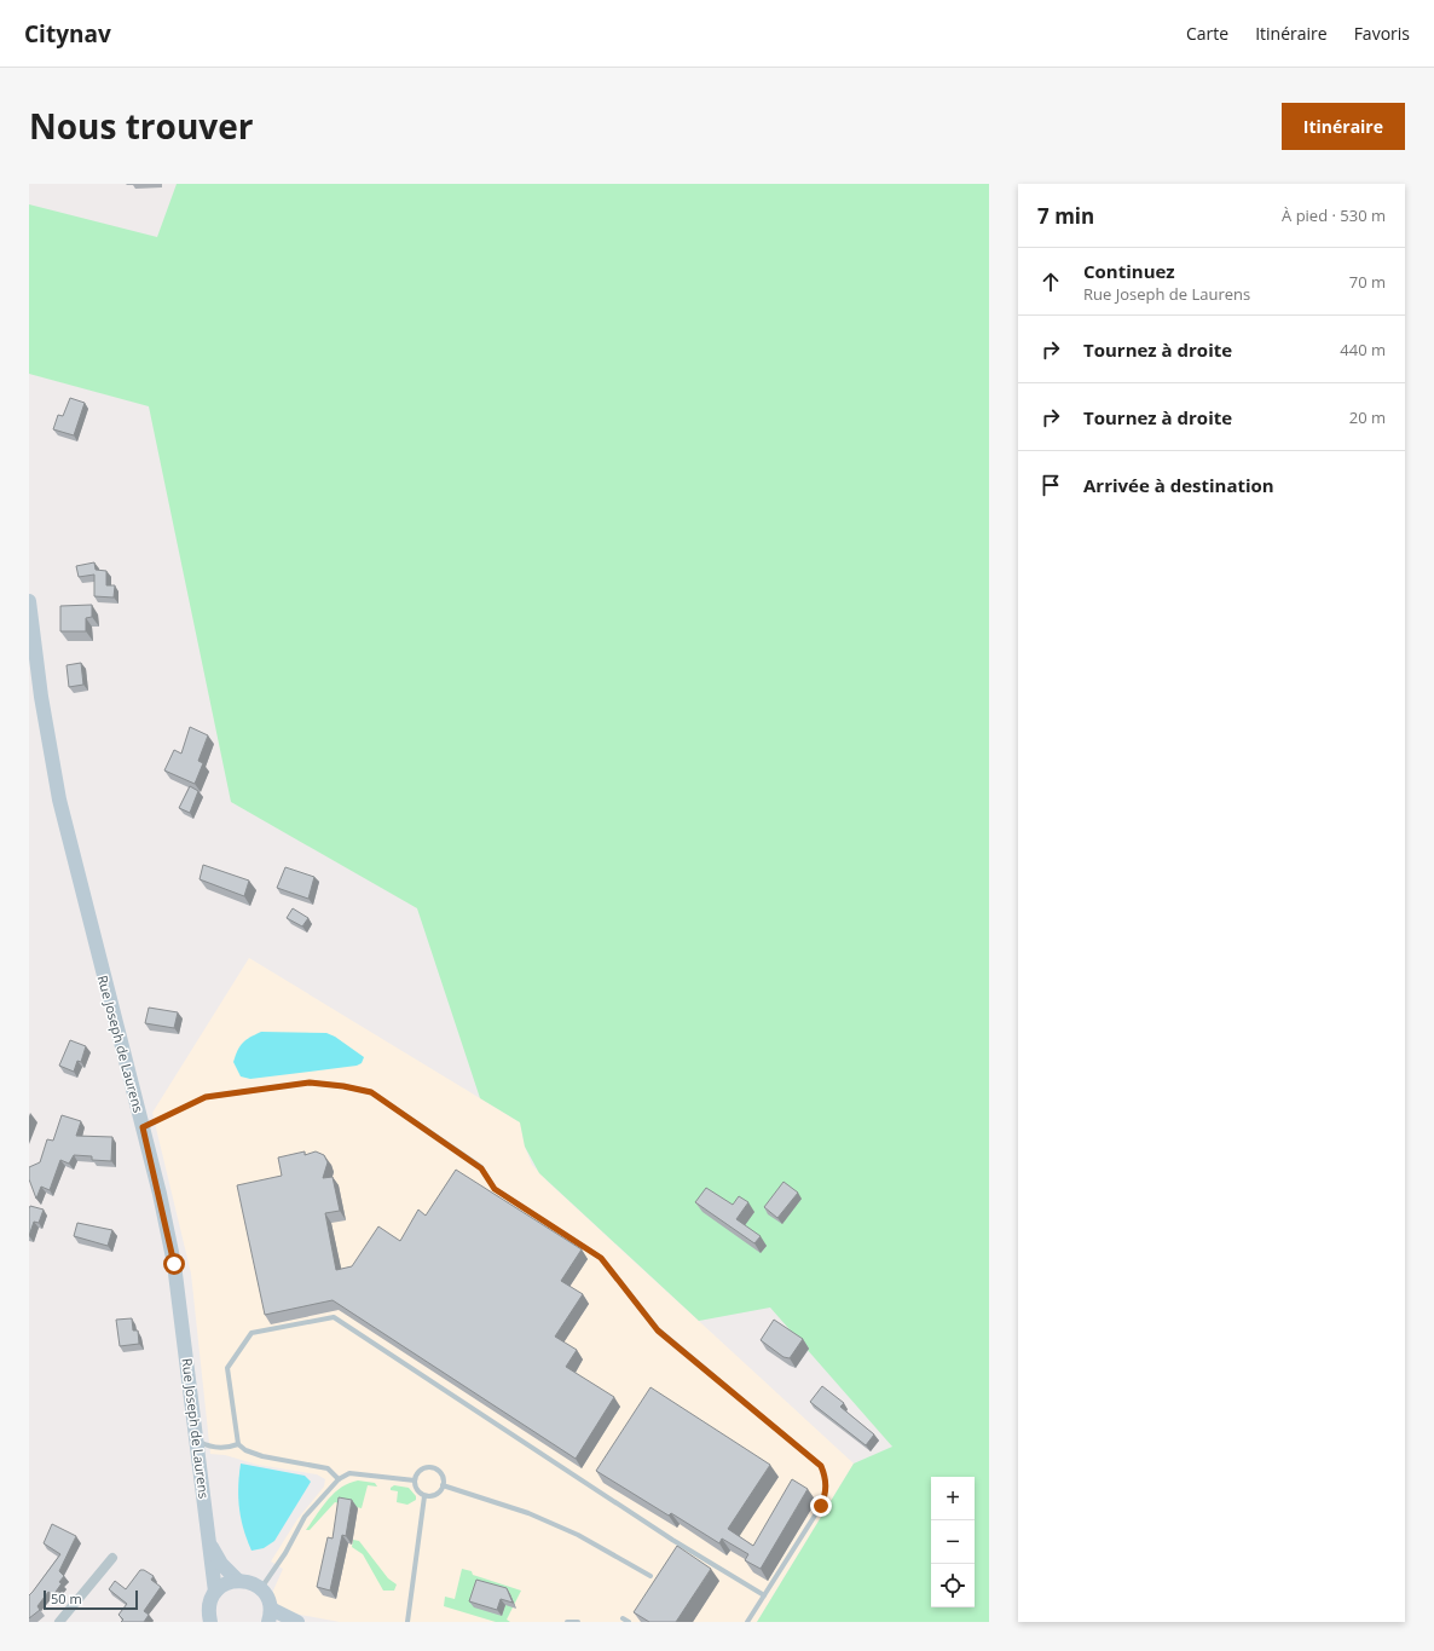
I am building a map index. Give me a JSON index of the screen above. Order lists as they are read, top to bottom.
{
  "streets": {
    "main road": ["Rue Joseph de Laurens"]
  },
  "scale_bar": "50 m",
  "page": {
    "header": "Citynav",
    "nav": ["Carte", "Itinéraire", "Favoris"],
    "title": "Nous trouver",
    "buttons": "Itinéraire",
    "heading": ["7 min", "À pied · 530 m"],
    "list": [
      ["Continuez", "Rue Joseph de Laurens", "70 m"],
      ["Tournez à droite", "440 m"],
      ["Tournez à droite", "20 m"],
      "Arrivée à destination"
    ],
    "map_buttons": ["+", "−"],
    "scale": "50 m"
  }
}
